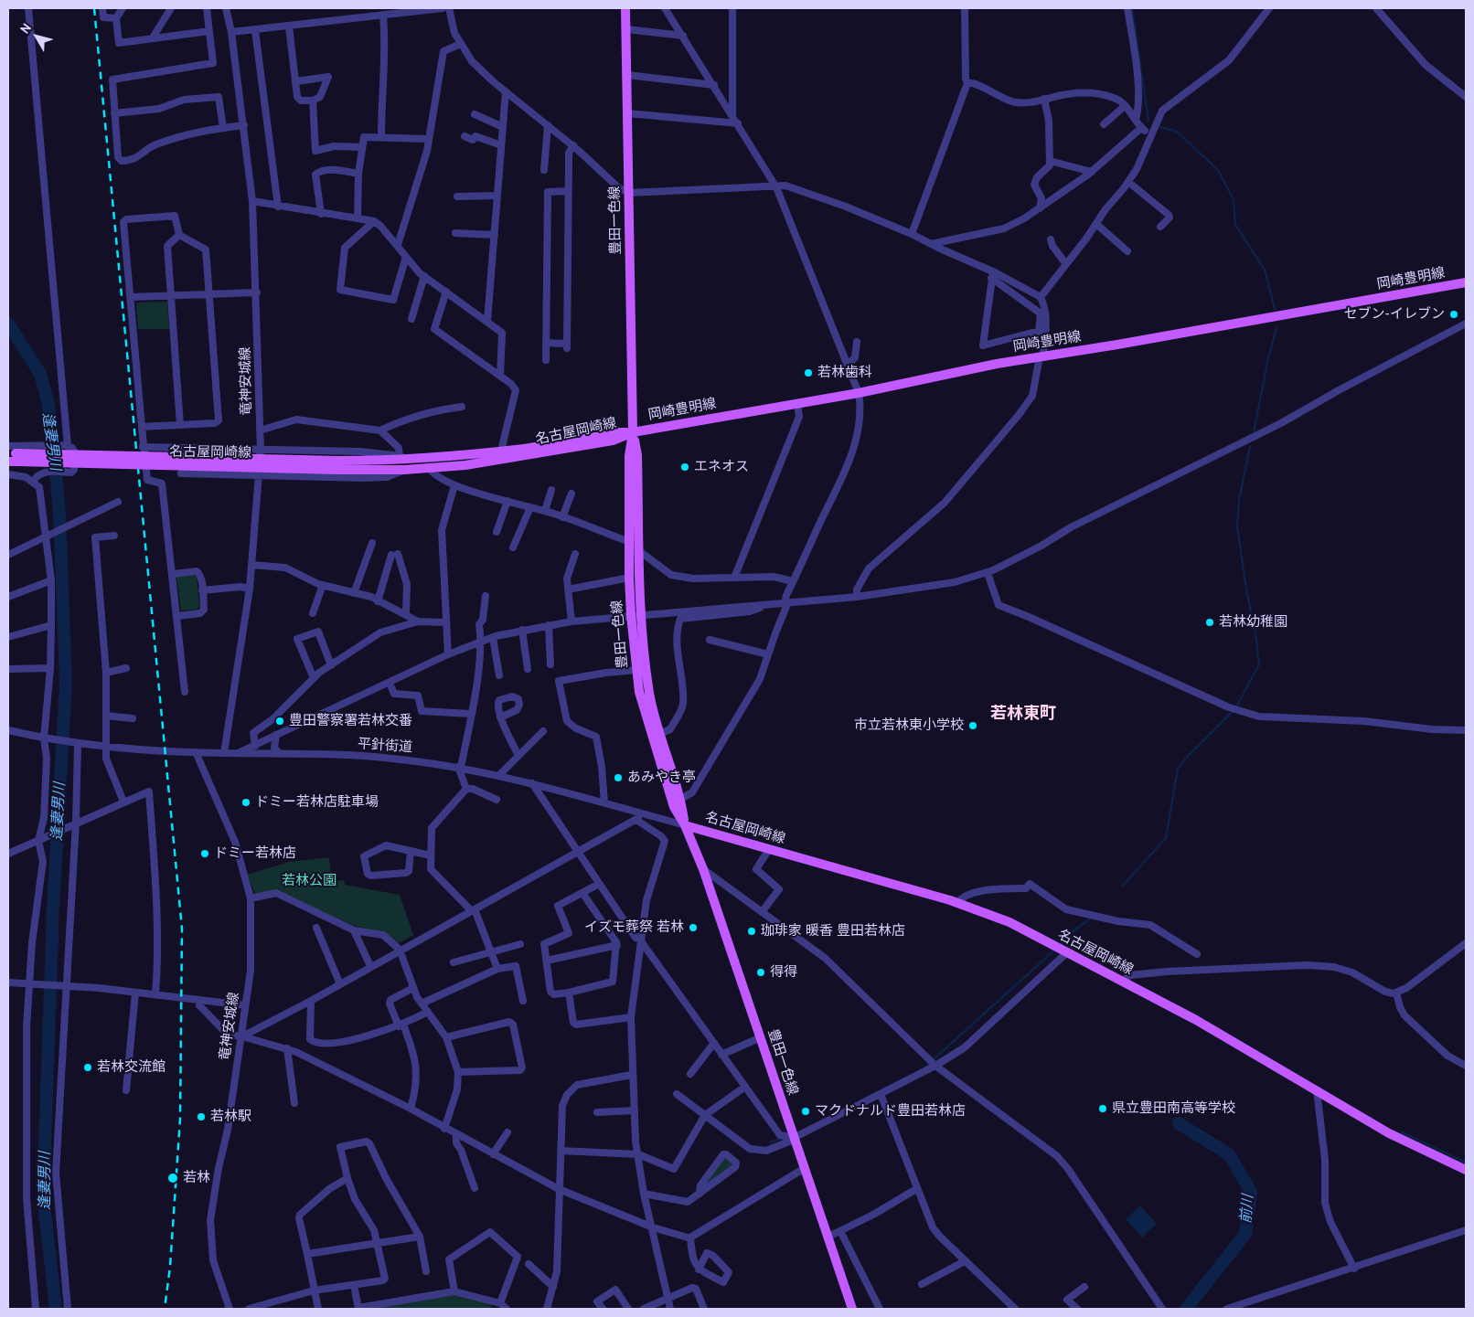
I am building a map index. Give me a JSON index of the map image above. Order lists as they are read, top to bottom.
{
  "streets": {
    "main road": ["豊田一色線", "岡崎豊明線", "名古屋岡崎線"],
    "street": ["竜神安城線", "平針街道"]
  },
  "crossings": [
    ["豊田一色線", "岡崎豊明線"],
    ["豊田一色線", "名古屋岡崎線"],
    ["豊田一色線", "平針街道"],
    ["岡崎豊明線", "名古屋岡崎線"],
    ["竜神安城線", "平針街道"],
    ["名古屋岡崎線", "平針街道"]
  ],
  "districts": ["若林東町"],
  "water": ["逢妻男川", "前川"],
  "parks": ["若林公園"],
  "places": [
    "セブン-イレブン",
    "若林歯科",
    "エネオス",
    "若林幼稚園",
    "豊田警察署若林交番",
    "市立若林東小学校",
    "あみやき亭",
    "ドミー若林店駐車場",
    "ドミー若林店",
    "イズモ葬祭 若林",
    "珈琲家 暖香 豊田若林店",
    "得得",
    "若林交流館",
    "県立豊田南高等学校",
    "マクドナルド豊田若林店",
    "若林駅",
    "若林"
  ],
  "north": "top left"
}
